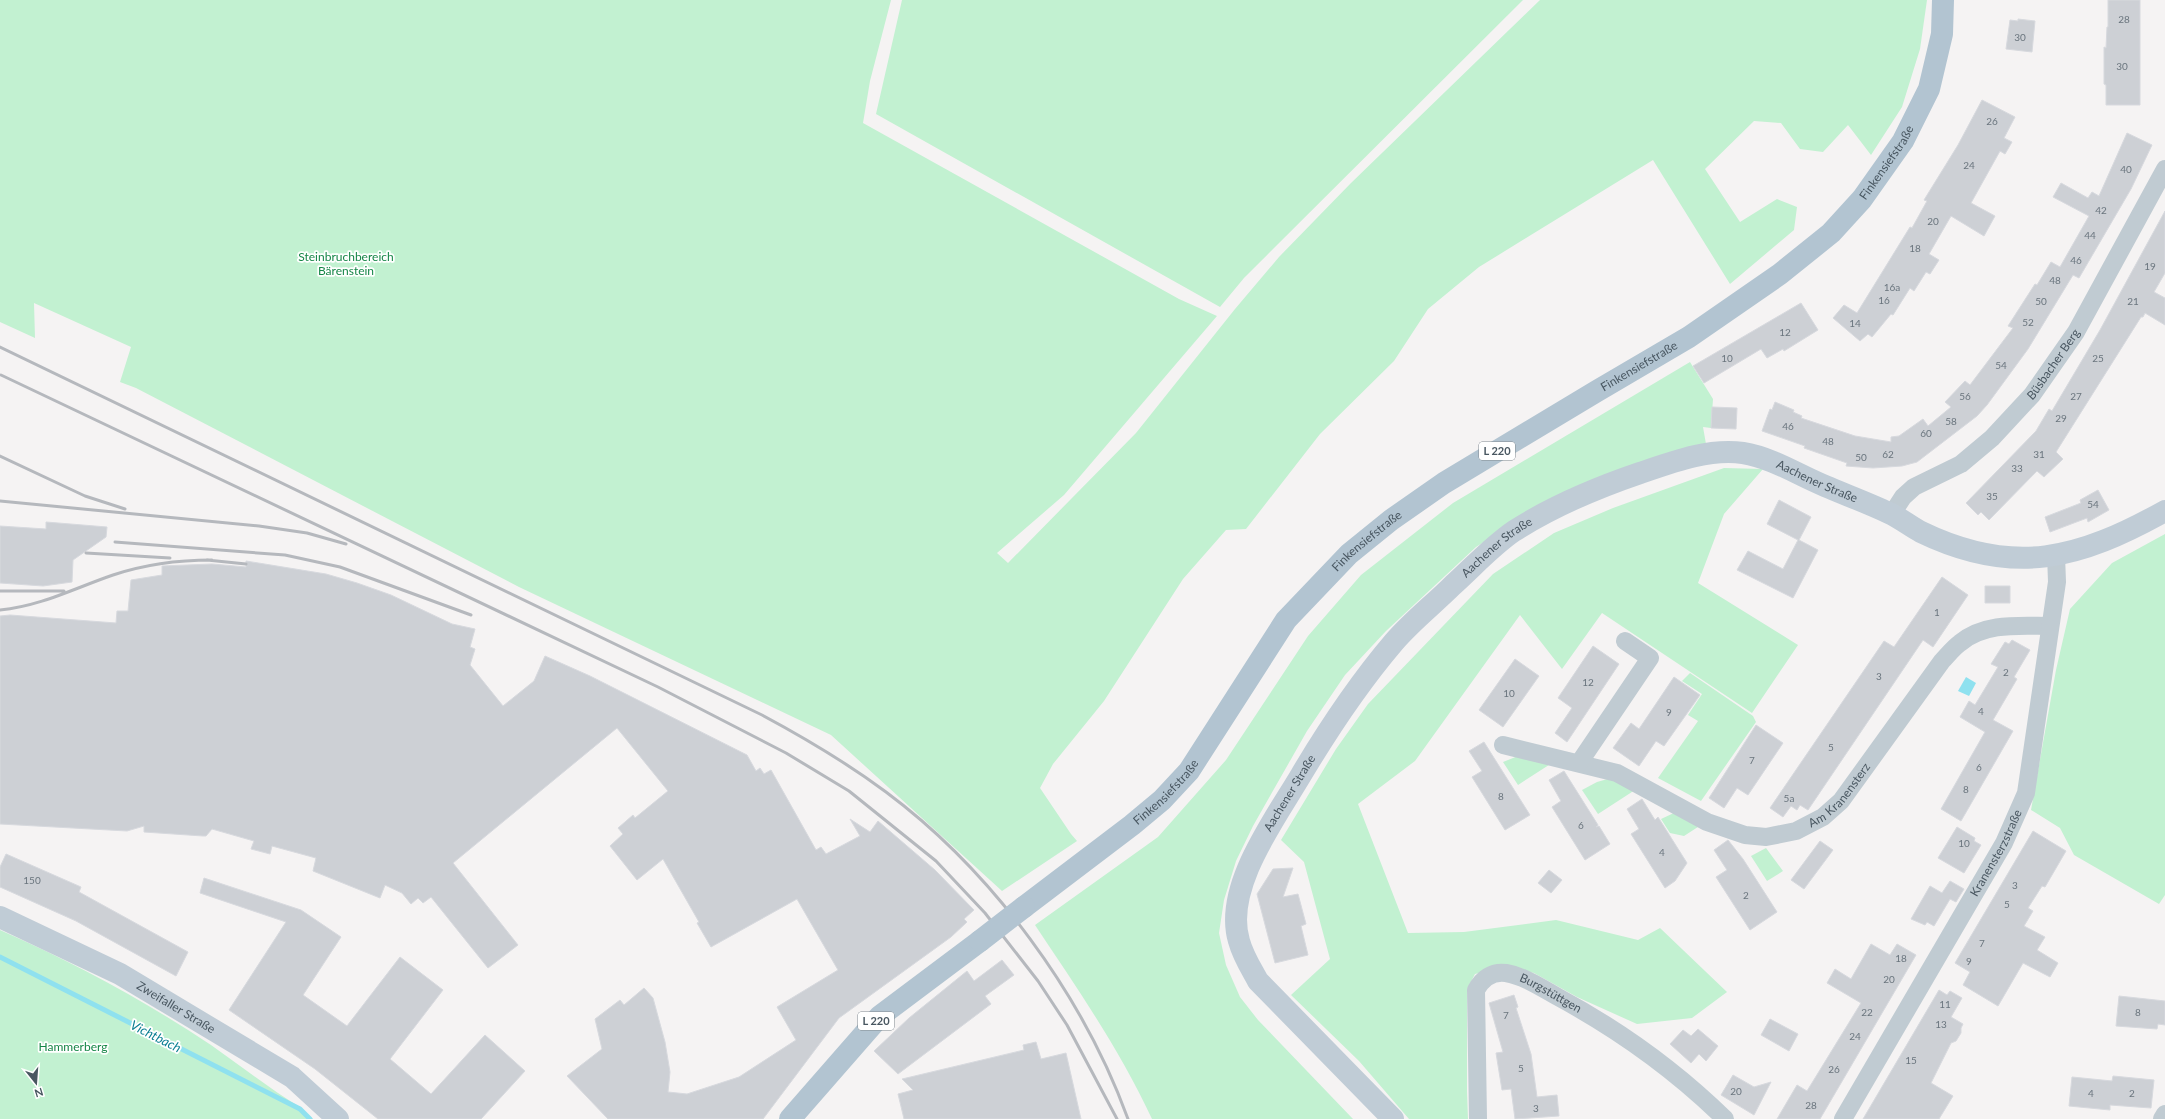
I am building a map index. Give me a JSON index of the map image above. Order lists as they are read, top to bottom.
{
  "streets": {
    "main road": ["Finkensiefstraße", "L 220"],
    "street": [
      "Büsbacher Berg",
      "Aachener Straße",
      "Am Kranensterz",
      "Kranensterzstraße",
      "Burgstüttgen",
      "Zweifaller Straße"
    ]
  },
  "crossings": [
    ["Büsbacher Berg", "Aachener Straße"],
    ["Aachener Straße", "Kranensterzstraße"],
    ["Am Kranensterz", "Kranensterzstraße"]
  ],
  "water": ["Vichtbach"],
  "parks": ["Steinbruchbereich Bärenstein", "Hammerberg"],
  "house_numbers": [
    "28",
    "30",
    "30",
    "26",
    "24",
    "40",
    "42",
    "20",
    "44",
    "18",
    "46",
    "19",
    "48",
    "16a",
    "16",
    "50",
    "21",
    "52",
    "14",
    "12",
    "10",
    "25",
    "54",
    "56",
    "27",
    "29",
    "58",
    "46",
    "60",
    "48",
    "62",
    "31",
    "50",
    "33",
    "35",
    "54",
    "1",
    "2",
    "3",
    "12",
    "10",
    "4",
    "9",
    "5",
    "7",
    "6",
    "8",
    "8",
    "5a",
    "6",
    "10",
    "4",
    "150",
    "3",
    "2",
    "5",
    "7",
    "18",
    "9",
    "20",
    "11",
    "22",
    "8",
    "7",
    "13",
    "24",
    "15",
    "5",
    "26",
    "20",
    "4",
    "2",
    "28",
    "3"
  ],
  "north": "bottom"
}
